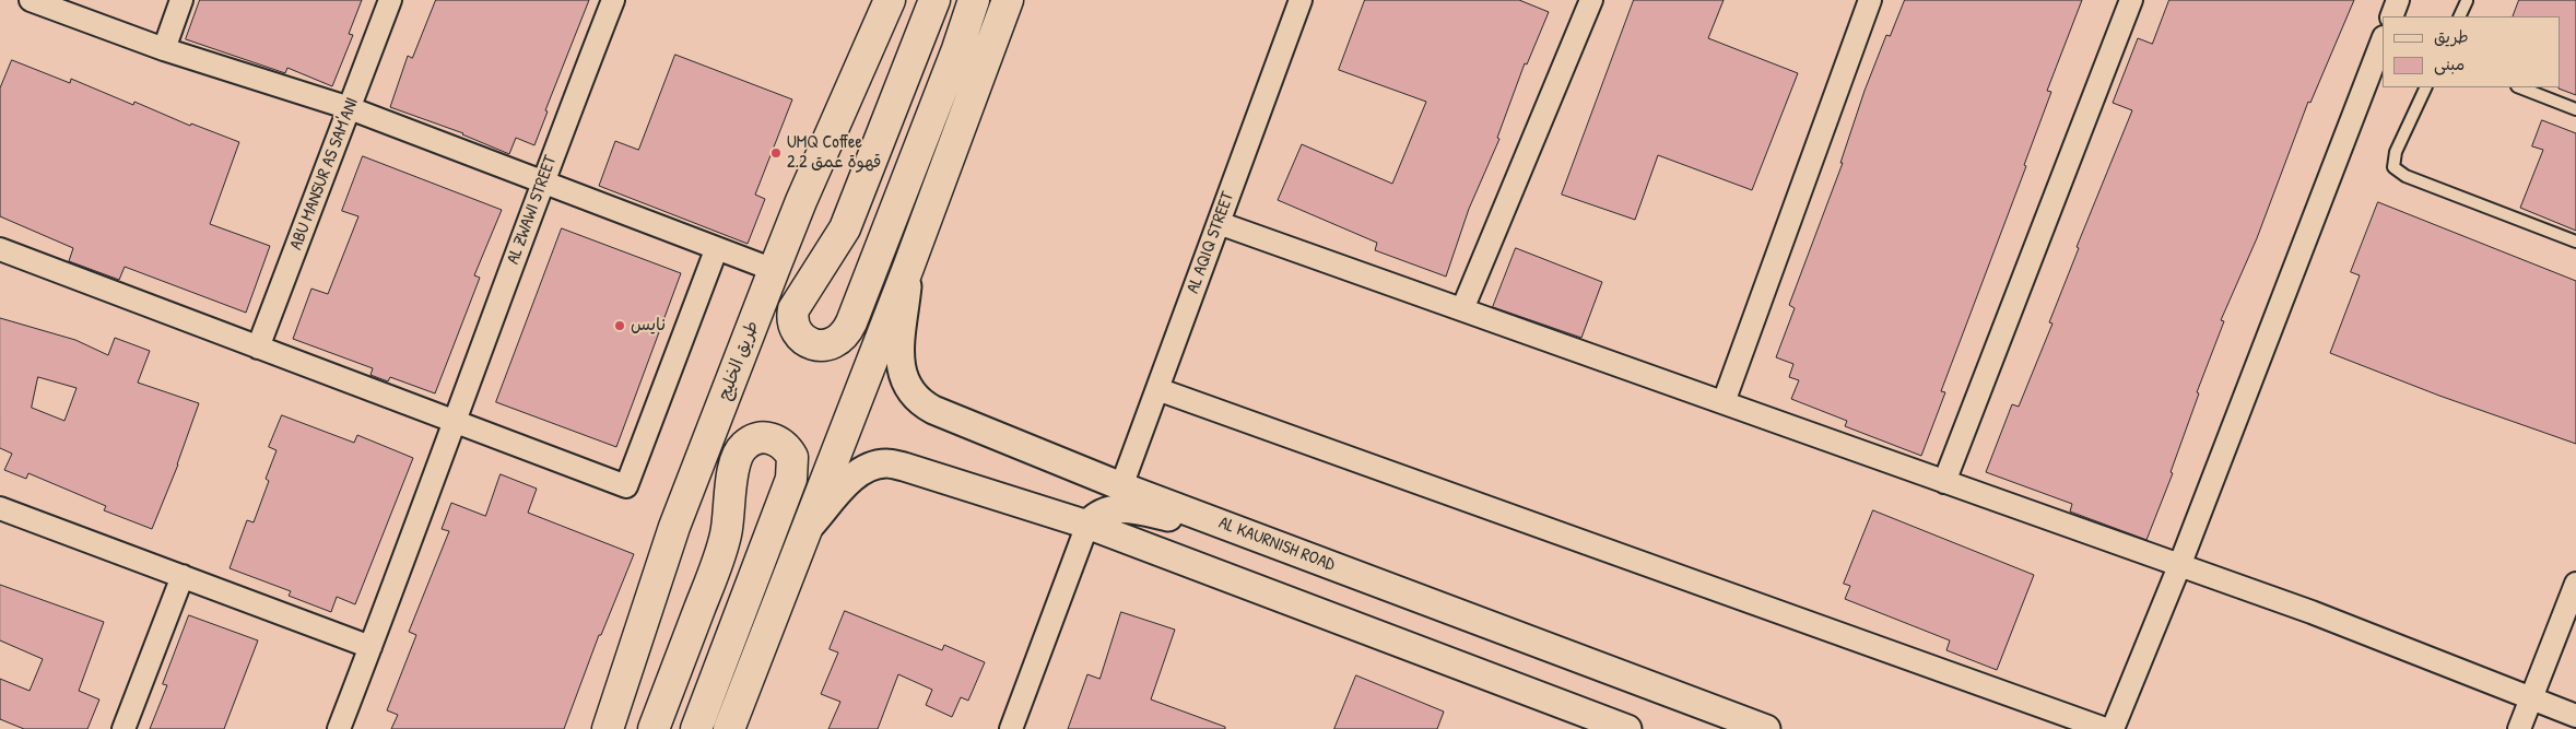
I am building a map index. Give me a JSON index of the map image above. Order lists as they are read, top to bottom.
{
  "streets": {
    "main road": ["طريق الخليج"],
    "street": [
      "ABU MANSUR AS SAM'ANI",
      "AL ZWAWI STREET",
      "AL AQIQ STREET",
      "AL KAURNISH ROAD"
    ]
  },
  "crossings": [
    ["AL AQIQ STREET", "AL KAURNISH ROAD"]
  ],
  "places": ["UMQ Coffee 2.2 قهوة عمق", "نايس"],
  "legend": ["طريق", "مبنى"]
}
